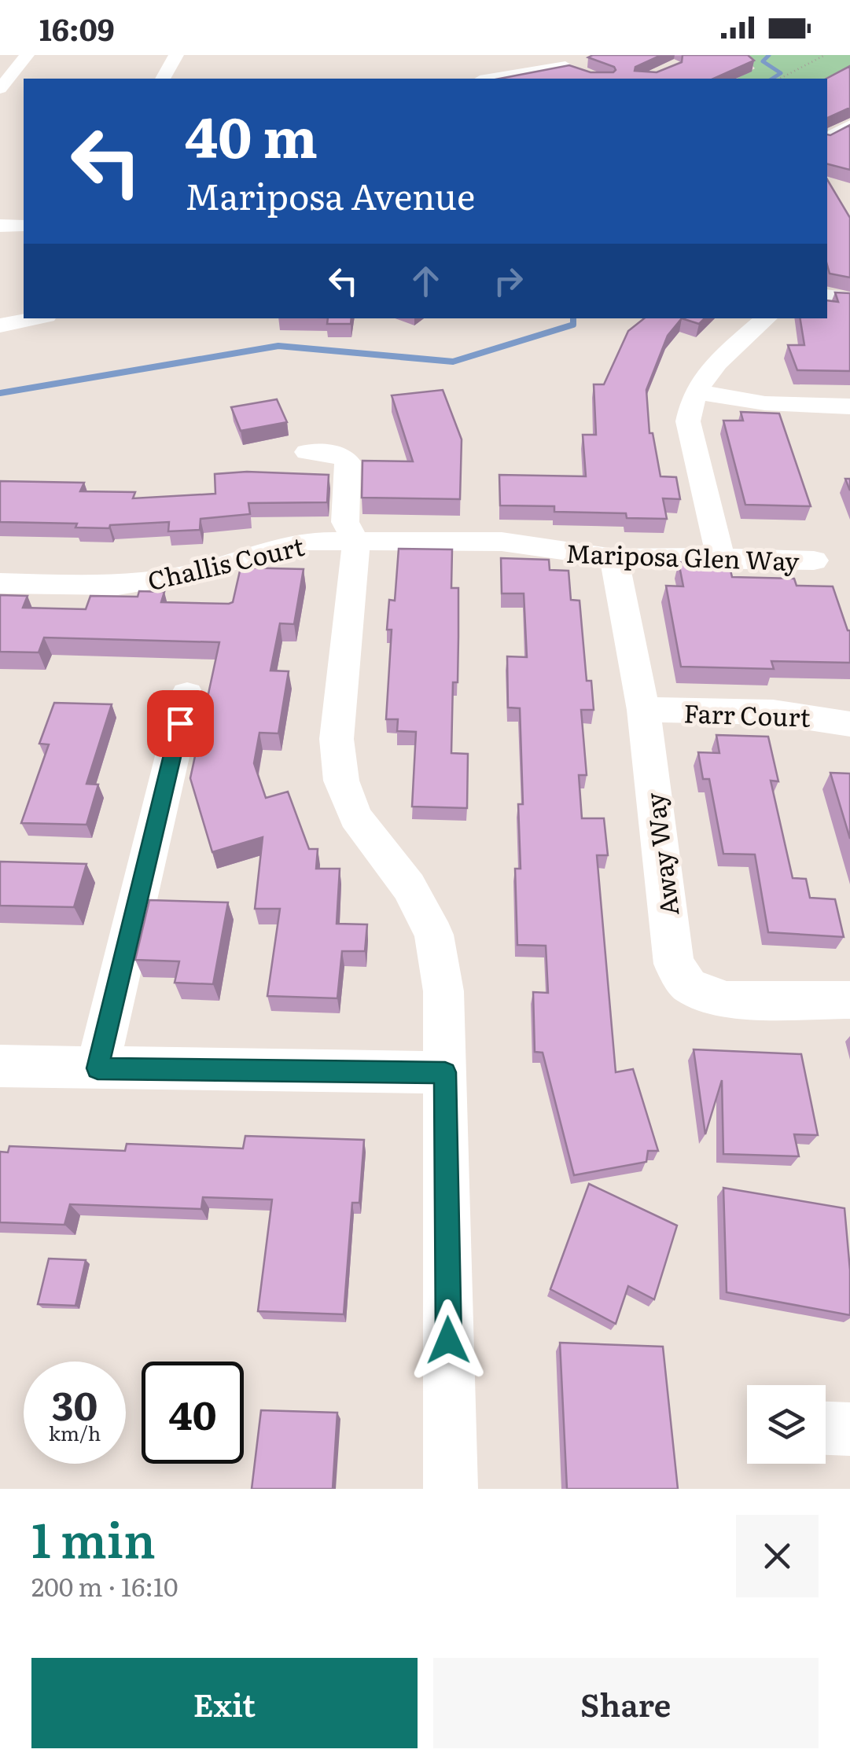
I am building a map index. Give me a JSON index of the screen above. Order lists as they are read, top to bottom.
{
  "streets": {
    "street": [
      "Mariposa Glen Way",
      "Challis Court",
      "Farr Court",
      "Away Way"
    ]
  },
  "crossings": [
    ["Mariposa Glen Way", "Challis Court"],
    ["Mariposa Glen Way", "Away Way"],
    ["Farr Court", "Away Way"]
  ],
  "page": {
    "status": "16:09",
    "turn": ["40 m", "Mariposa Avenue"],
    "speed": "30 km/h",
    "limit": "40",
    "heading": ["1 min", "200 m · 16:10"],
    "buttons": ["Exit", "Share"]
  }
}
